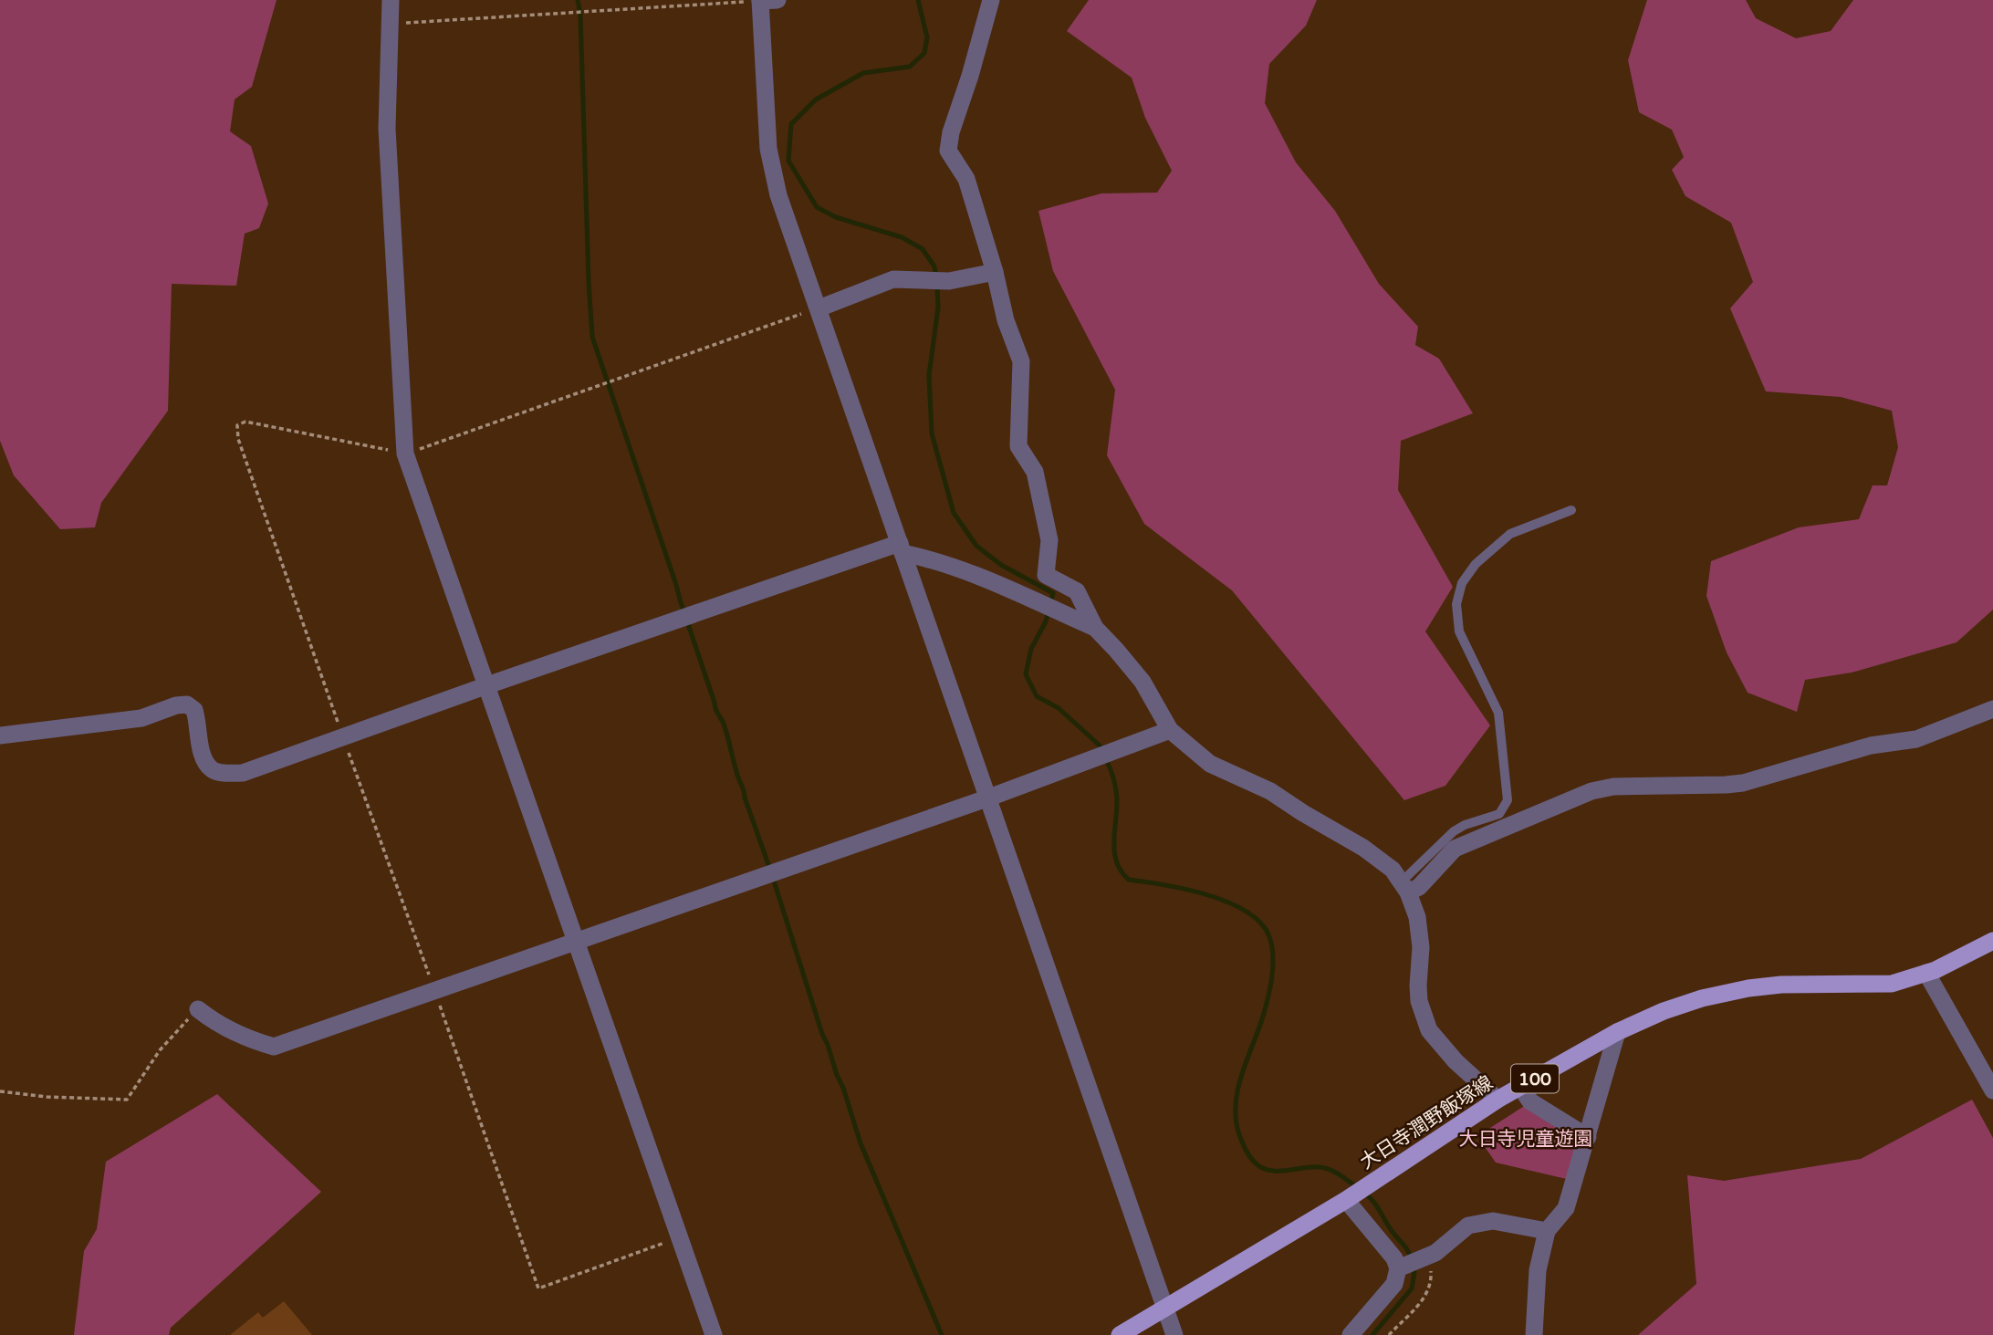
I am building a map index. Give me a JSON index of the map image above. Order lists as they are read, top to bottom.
{
  "streets": {
    "main road": ["100", "大日寺潤野飯塚線"]
  },
  "parks": ["大日寺児童遊園"]
}
